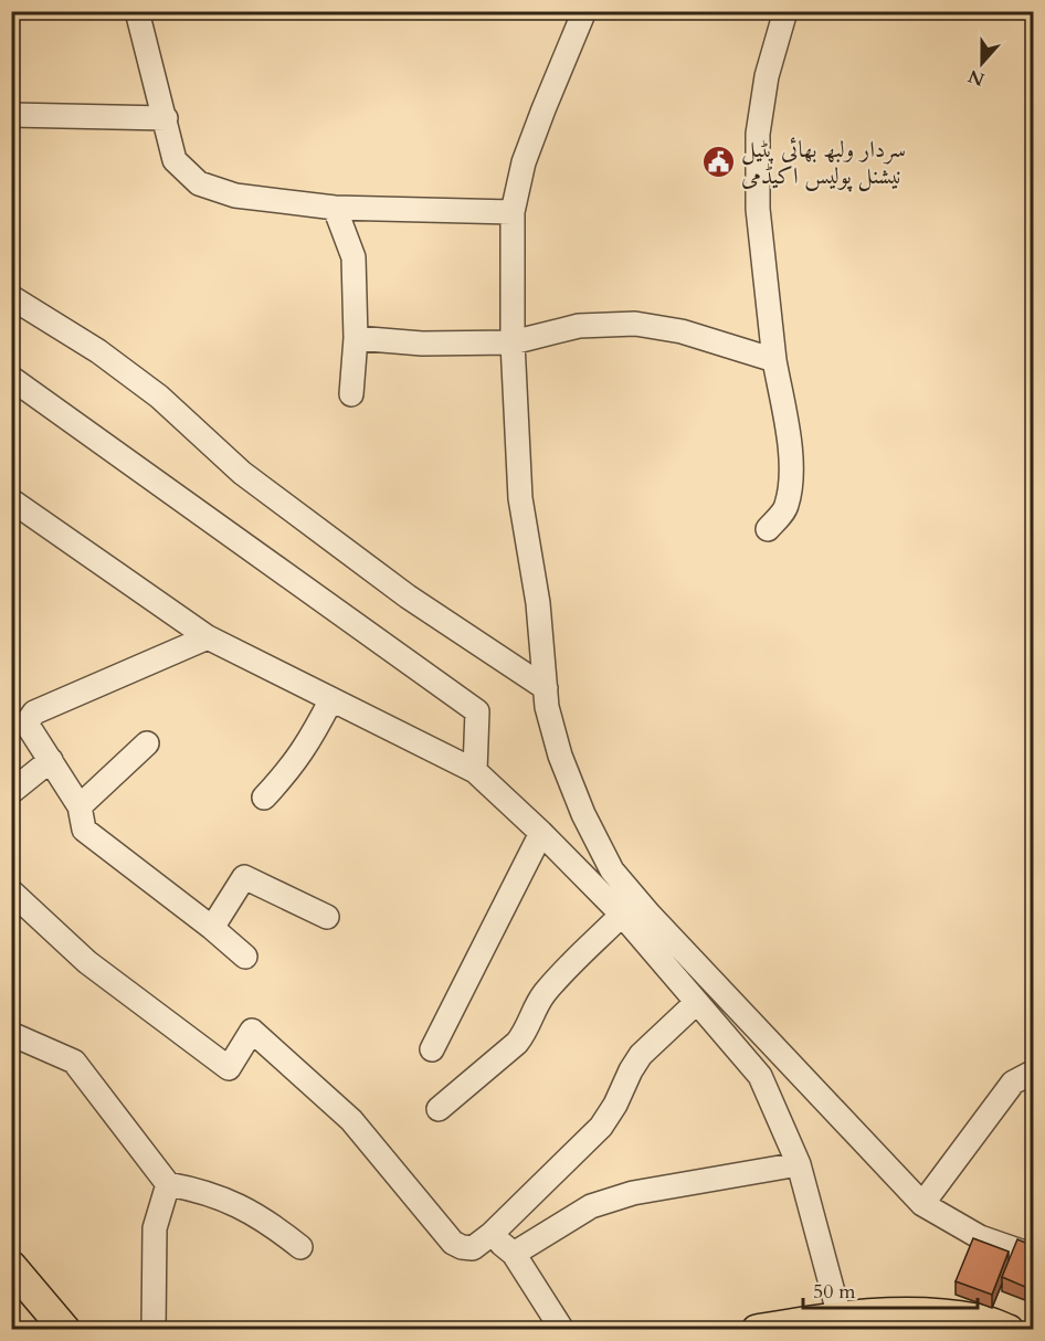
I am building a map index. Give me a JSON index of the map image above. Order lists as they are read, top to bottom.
{
  "places": {
    "public building": ["سردار ولبھ بھائی پٹیل نیشنل پولیس اکیڈمی"]
  },
  "scale_bar": "50 m",
  "north": "bottom"
}
